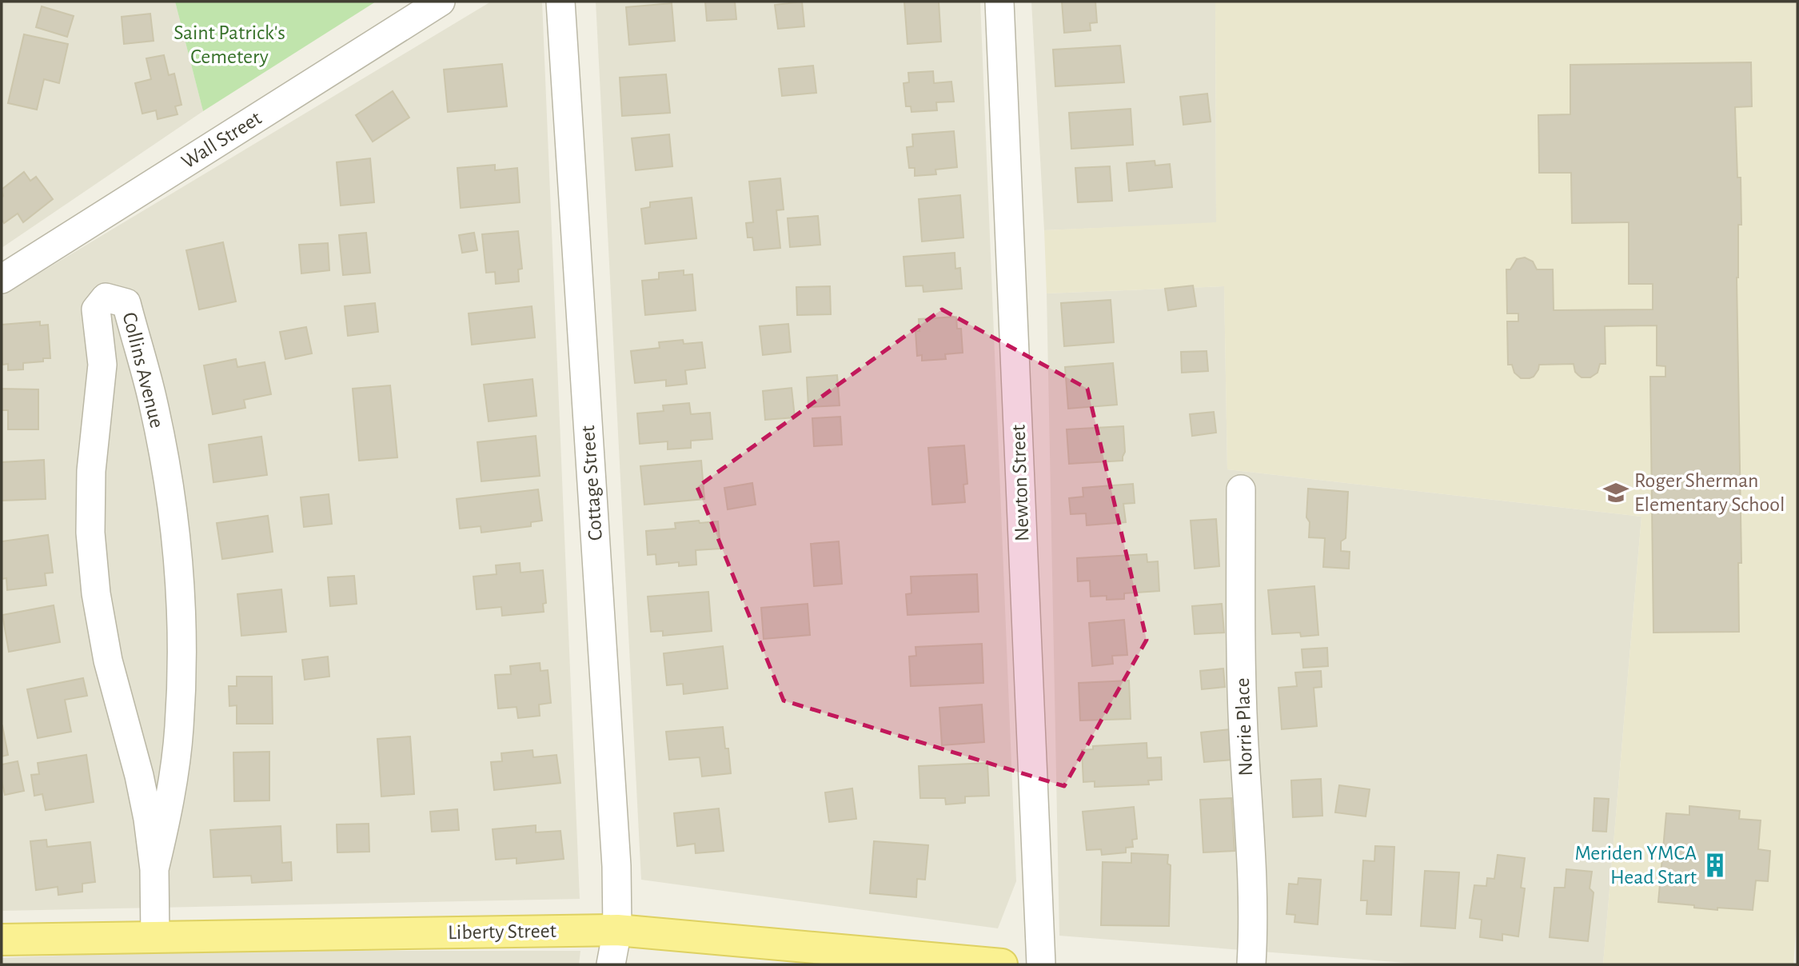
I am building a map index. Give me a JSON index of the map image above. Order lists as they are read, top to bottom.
{
  "streets": {
    "main road": ["Liberty Street"],
    "street": [
      "Wall Street",
      "Collins Avenue",
      "Cottage Street",
      "Newton Street",
      "Norrie Place"
    ]
  },
  "crossings": [
    ["Collins Avenue", "Liberty Street"],
    ["Cottage Street", "Liberty Street"]
  ],
  "parks": ["Saint Patrick's Cemetery"],
  "places": {
    "school or university": ["Roger Sherman Elementary School"],
    "building": ["Meriden YMCA Head Start"]
  }
}
